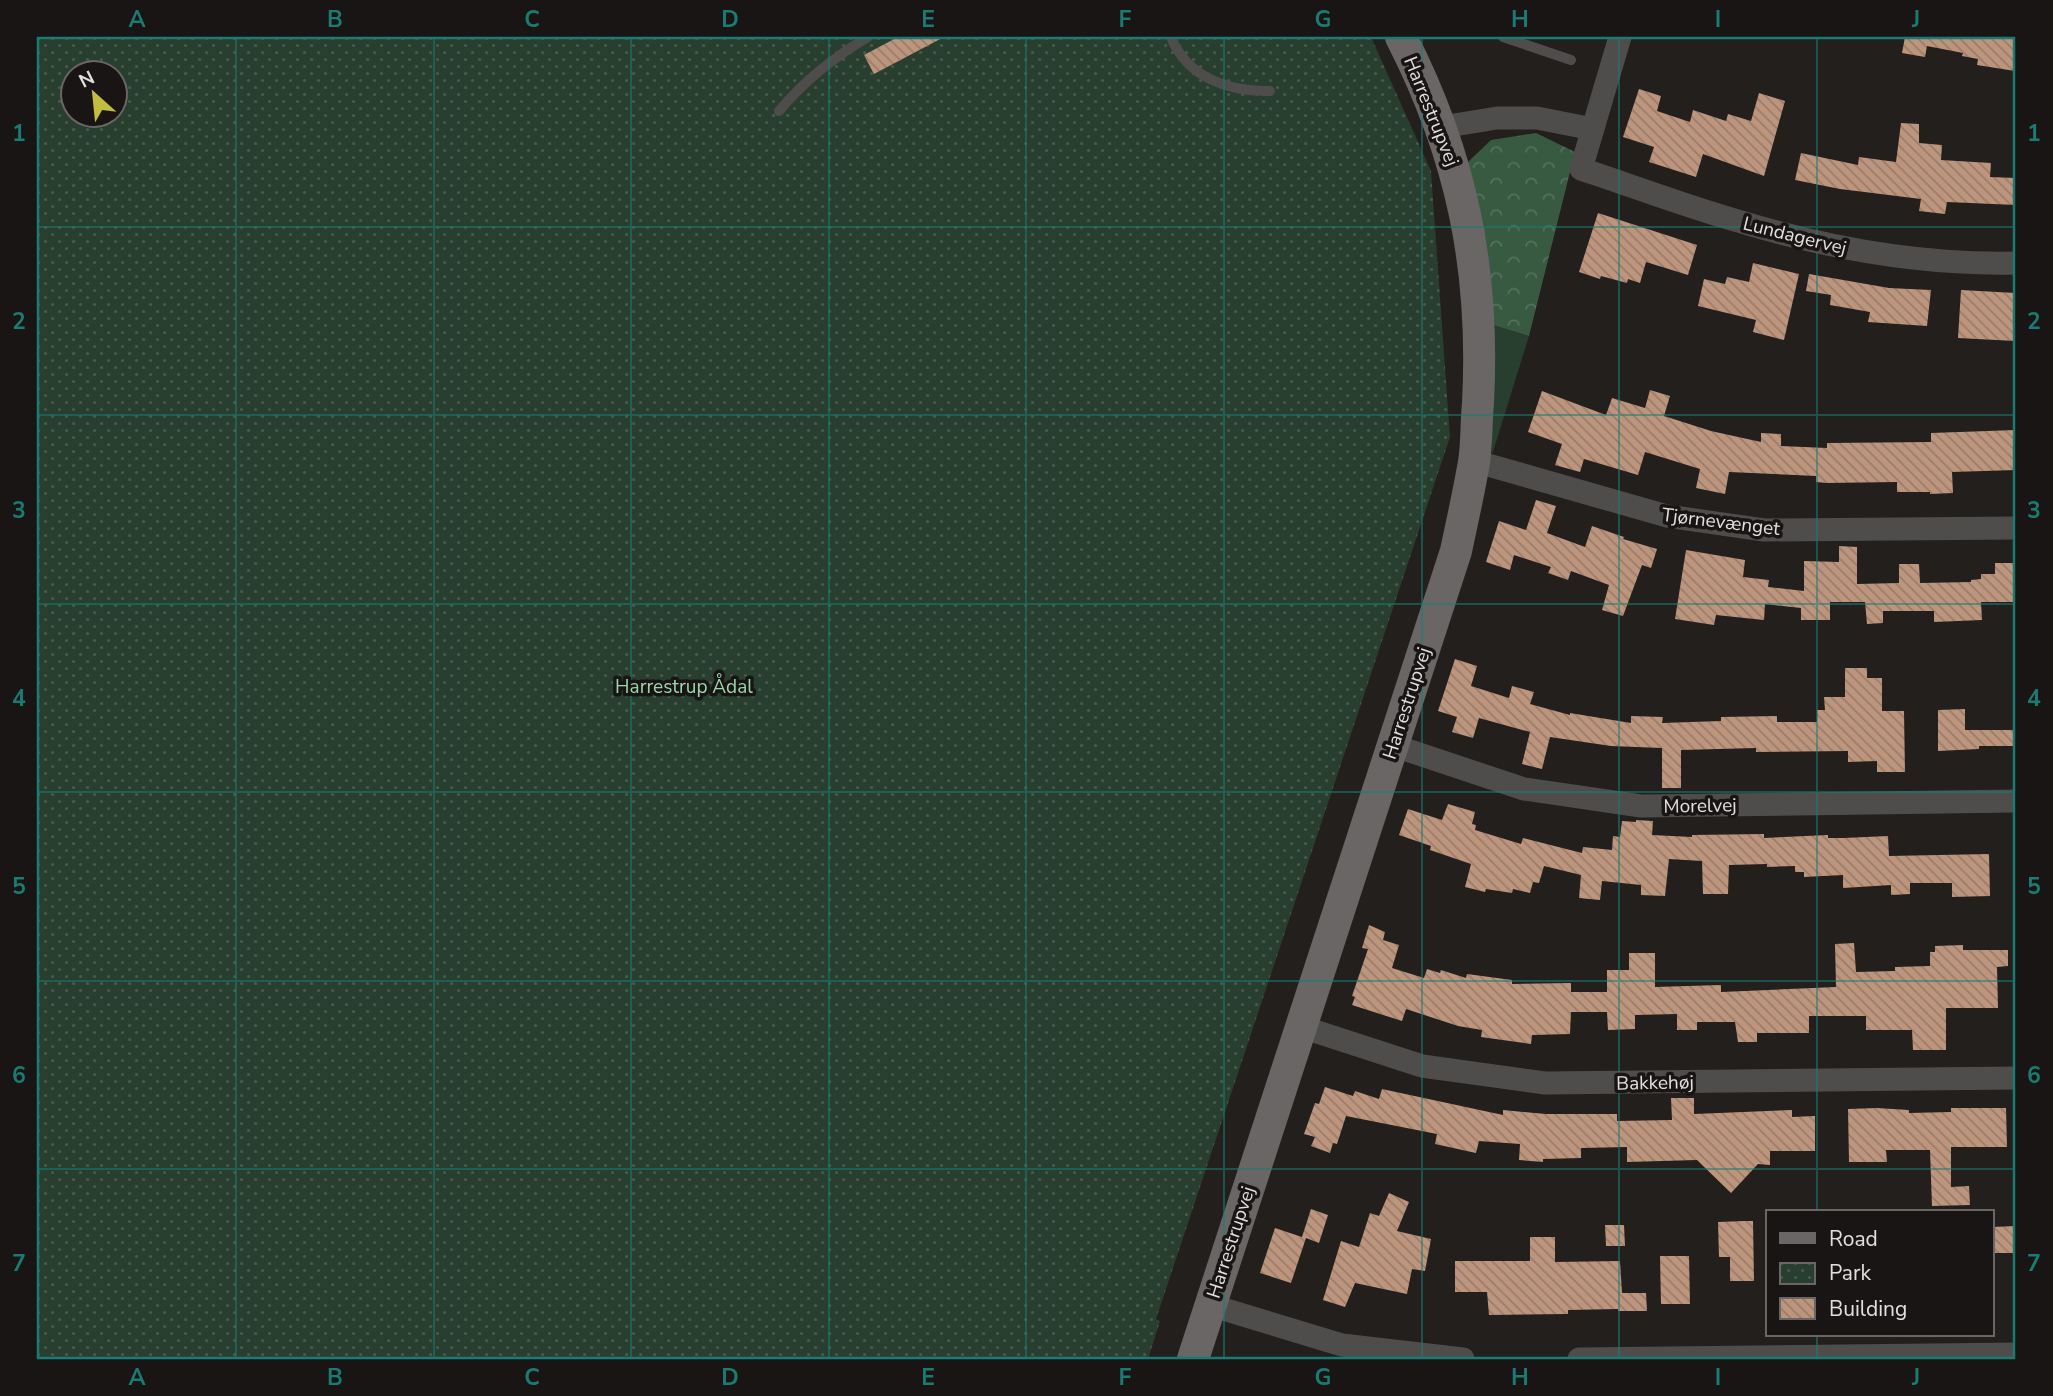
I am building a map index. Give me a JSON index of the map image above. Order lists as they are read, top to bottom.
{
  "streets": {
    "street": [
      "Harrestrupvej",
      "Lundagervej",
      "Tjørnevænget",
      "Morelvej",
      "Bakkehøj"
    ]
  },
  "crossings": [
    ["Harrestrupvej", "Tjørnevænget"],
    ["Harrestrupvej", "Morelvej"],
    ["Harrestrupvej", "Bakkehøj"]
  ],
  "parks": ["Harrestrup Ådal"],
  "legend": ["Road", "Park", "Building"],
  "north": "top left",
  "grid": {
    "columns": [
      "A",
      "B",
      "C",
      "D",
      "E",
      "F",
      "G",
      "H",
      "I",
      "J"
    ],
    "rows": [
      "1",
      "2",
      "3",
      "4",
      "5",
      "6",
      "7"
    ]
  }
}
